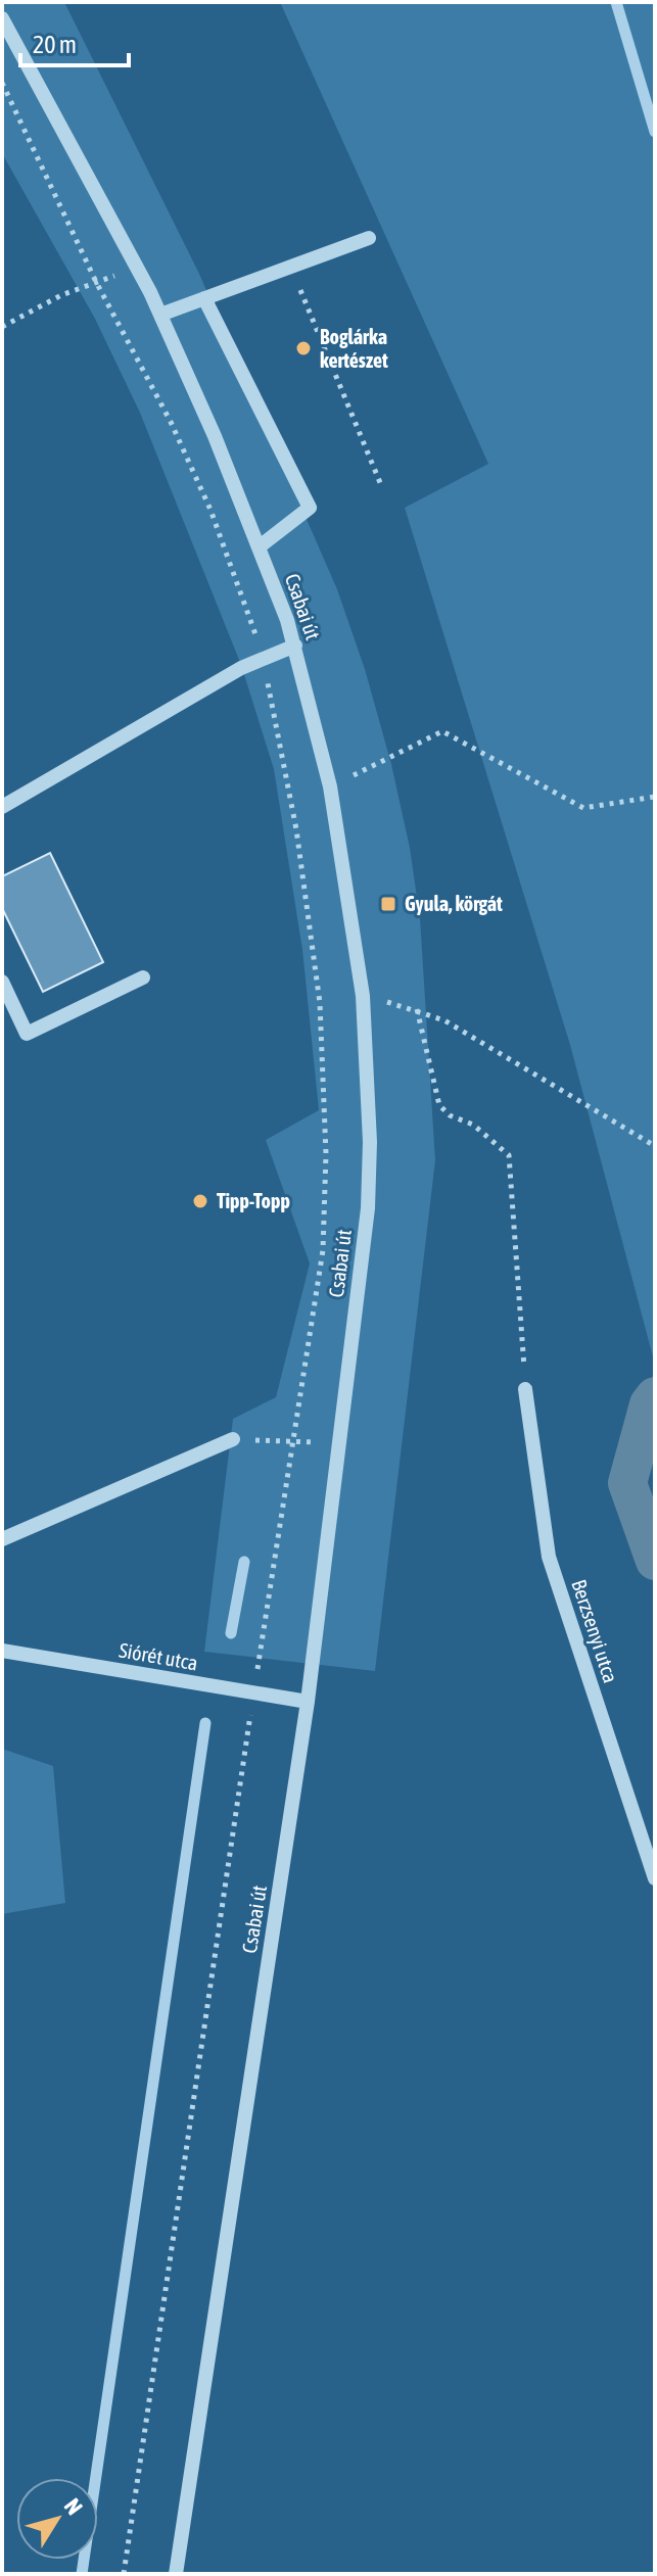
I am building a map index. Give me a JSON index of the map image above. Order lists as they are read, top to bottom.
{
  "streets": {
    "street": ["Csabai út", "Berzsenyi utca", "Siórét utca"]
  },
  "crossings": [
    ["Csabai út", "Siórét utca"]
  ],
  "places": {
    "other": ["Boglárka kertészet", "Tipp-Topp"],
    "transit": ["Gyula, körgát"]
  },
  "scale_bar": "20 m",
  "north": "top right"
}
